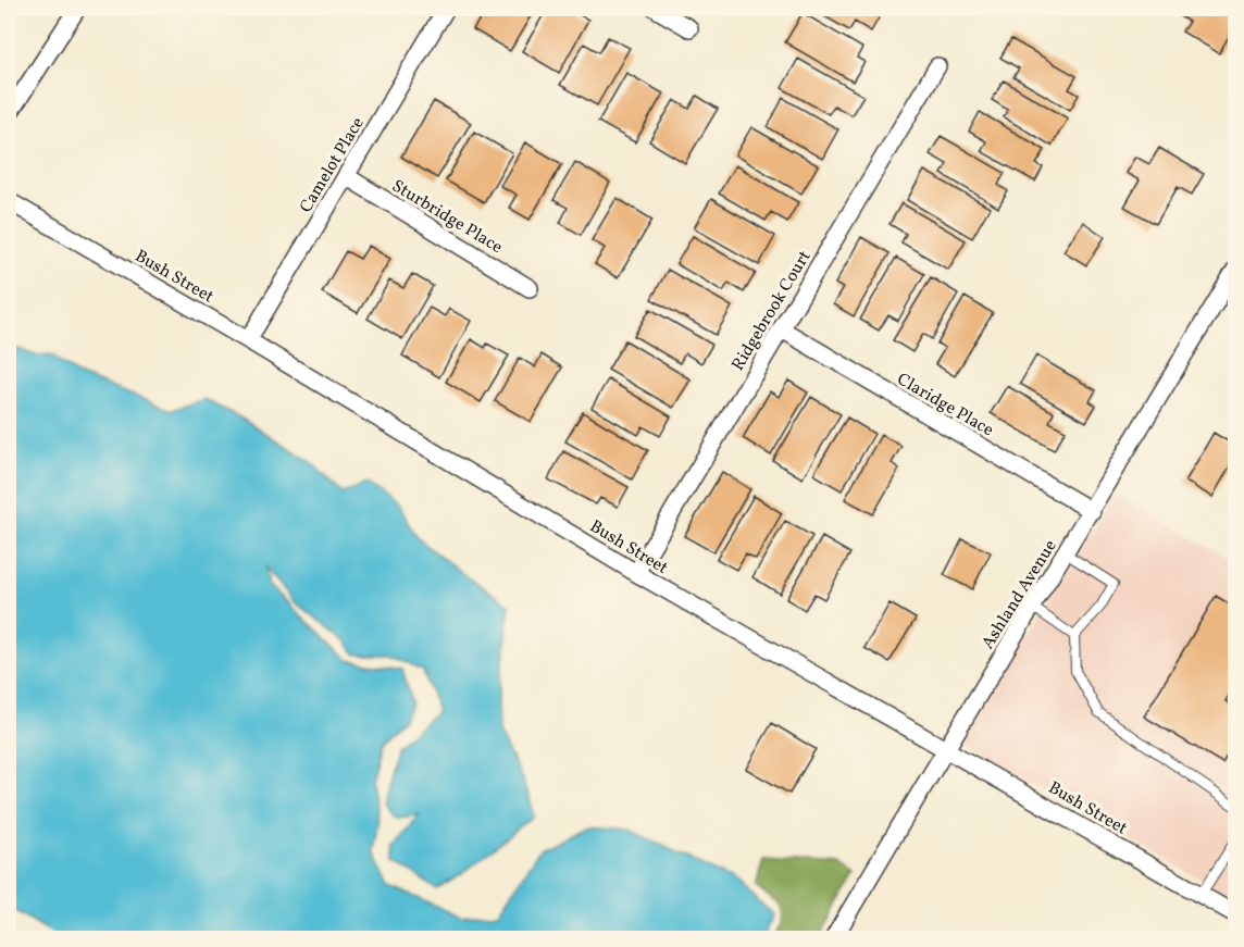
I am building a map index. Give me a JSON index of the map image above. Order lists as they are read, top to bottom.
{
  "streets": {
    "street": [
      "Camelot Place",
      "Sturbridge Place",
      "Bush Street",
      "Ridgebrook Court",
      "Claridge Place",
      "Ashland Avenue"
    ]
  },
  "crossings": [
    ["Camelot Place", "Sturbridge Place"],
    ["Camelot Place", "Bush Street"],
    ["Bush Street", "Ridgebrook Court"],
    ["Bush Street", "Ashland Avenue"],
    ["Ridgebrook Court", "Claridge Place"],
    ["Claridge Place", "Ashland Avenue"]
  ]
}
